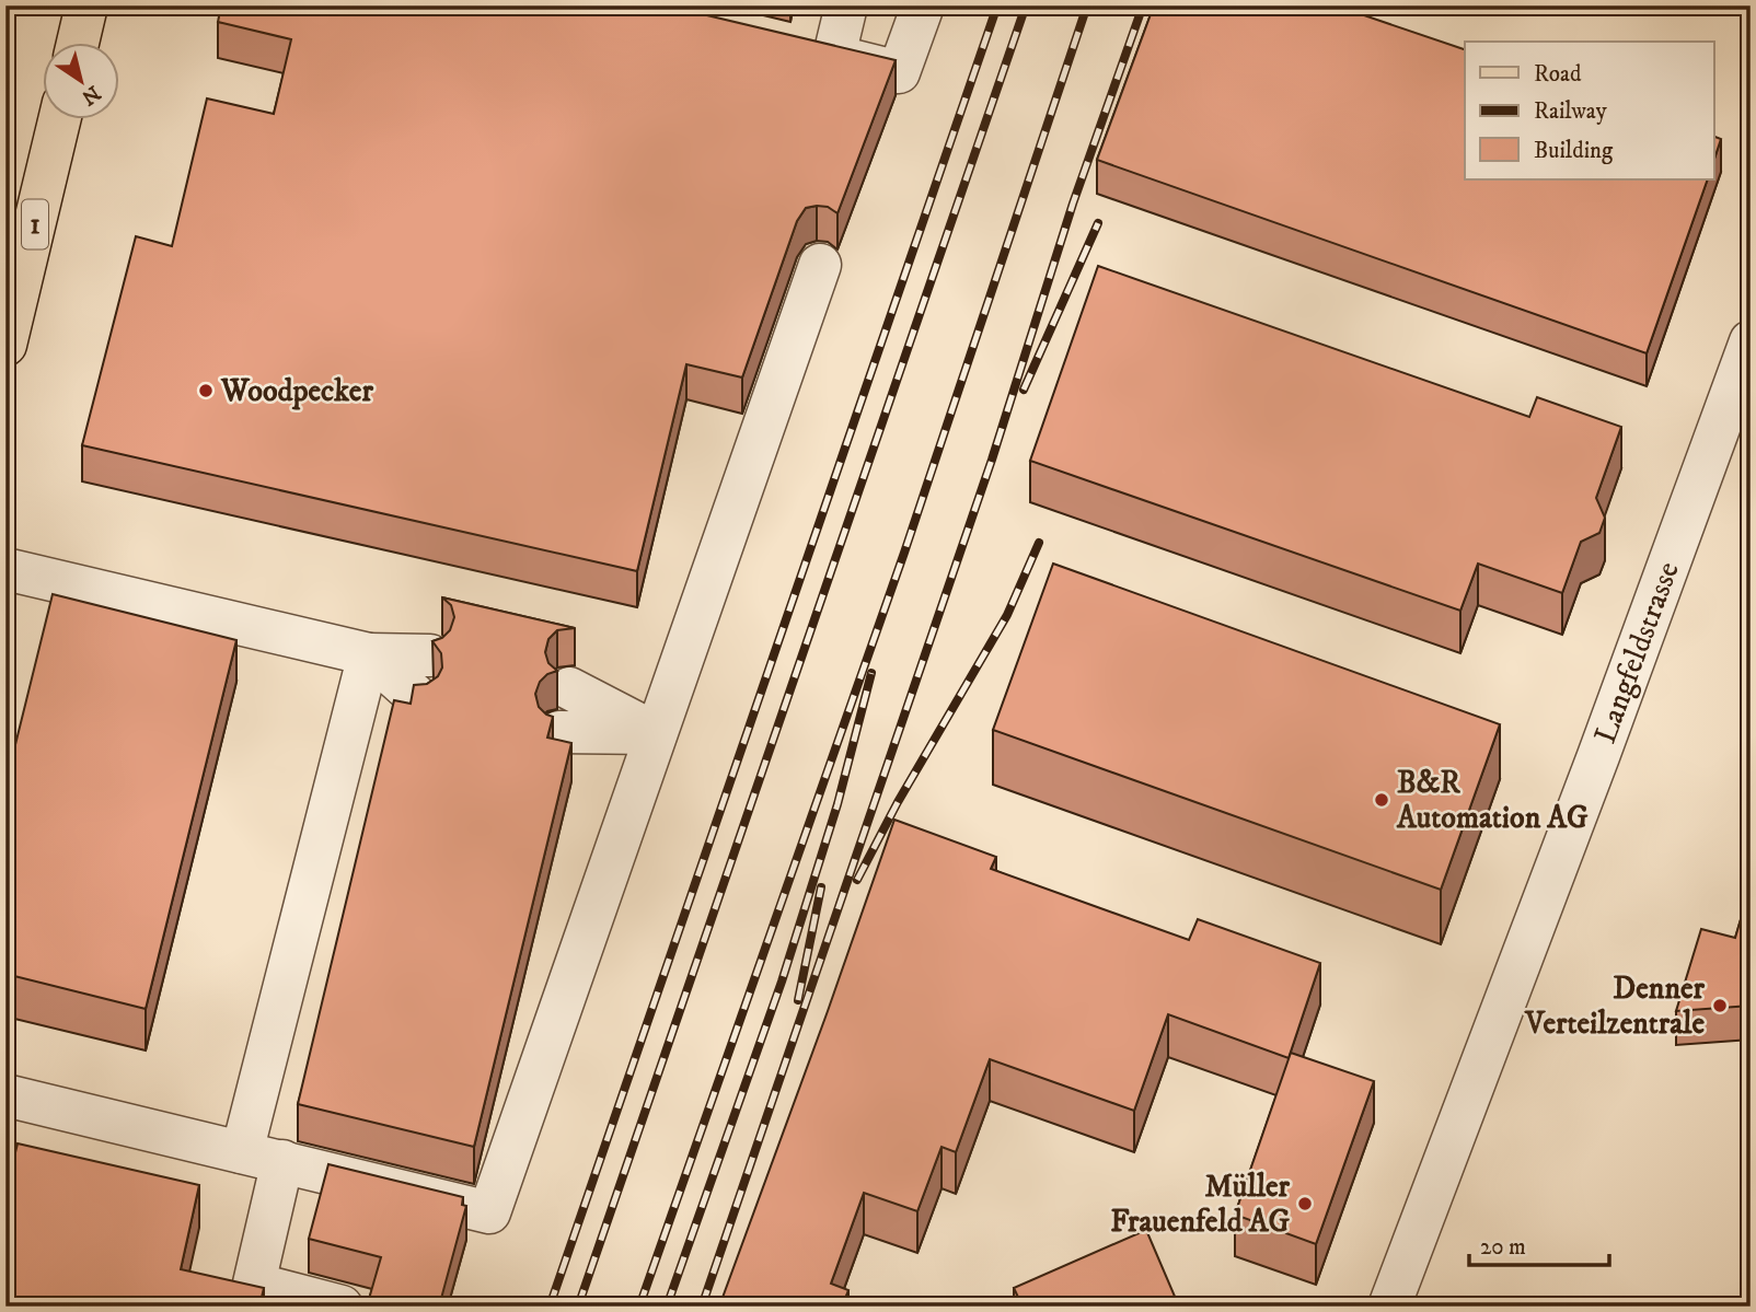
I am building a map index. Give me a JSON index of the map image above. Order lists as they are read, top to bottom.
{
  "streets": {
    "main road": ["1"],
    "street": ["Langfeldstrasse"]
  },
  "places": [
    "Woodpecker",
    "B&R Automation AG",
    "Denner Verteilzentrale",
    "Müller Frauenfeld AG"
  ],
  "legend": ["Road", "Railway", "Building"],
  "scale_bar": "20 m",
  "north": "bottom right"
}
